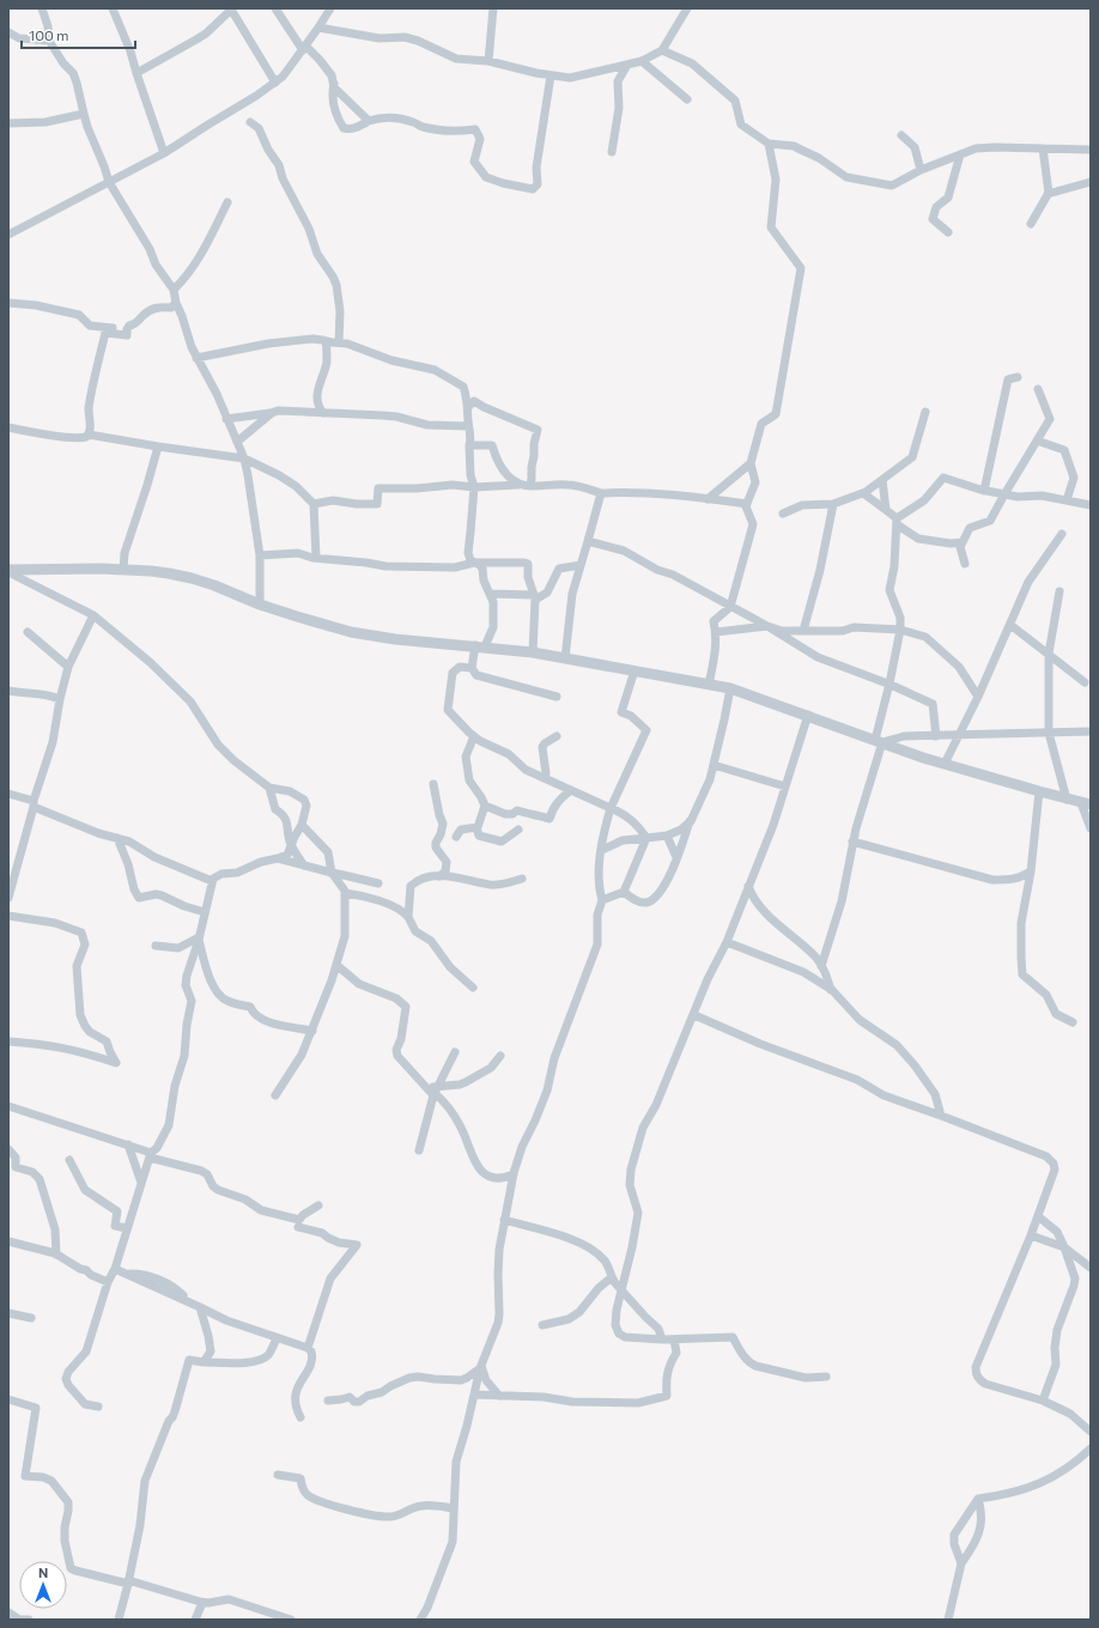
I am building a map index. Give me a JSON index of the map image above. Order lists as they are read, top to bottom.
{
  "scale_bar": "100 m",
  "north": "top"
}
